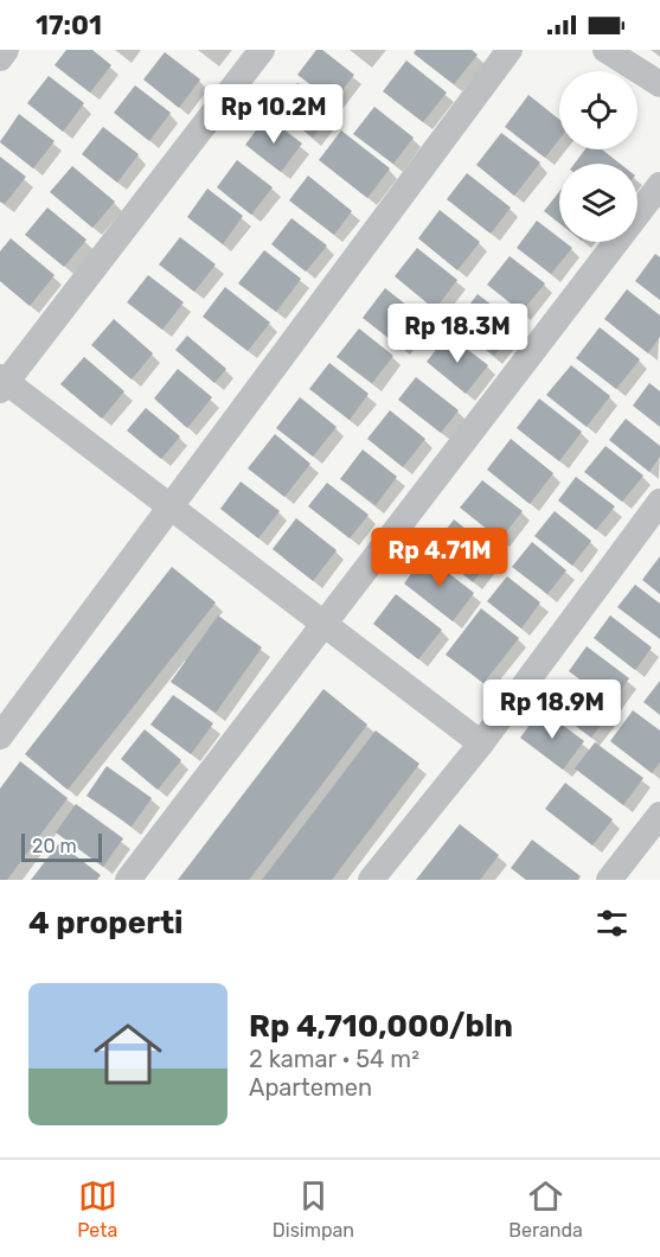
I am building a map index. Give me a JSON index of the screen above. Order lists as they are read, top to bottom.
{
  "scale_bar": "20 m",
  "page": {
    "status": "17:01",
    "price": [
      "Rp 10.2M",
      "Rp 18.3M",
      "Rp 4.71M",
      "Rp 18.9M"
    ],
    "scale": "20 m",
    "heading": "4 properti",
    "list": [
      {
        "name": "Rp 4,710,000/bln",
        "note": "2 kamar · 54 m² · Apartemen"
      }
    ],
    "tabs": ["Peta", "Disimpan", "Beranda"]
  }
}
